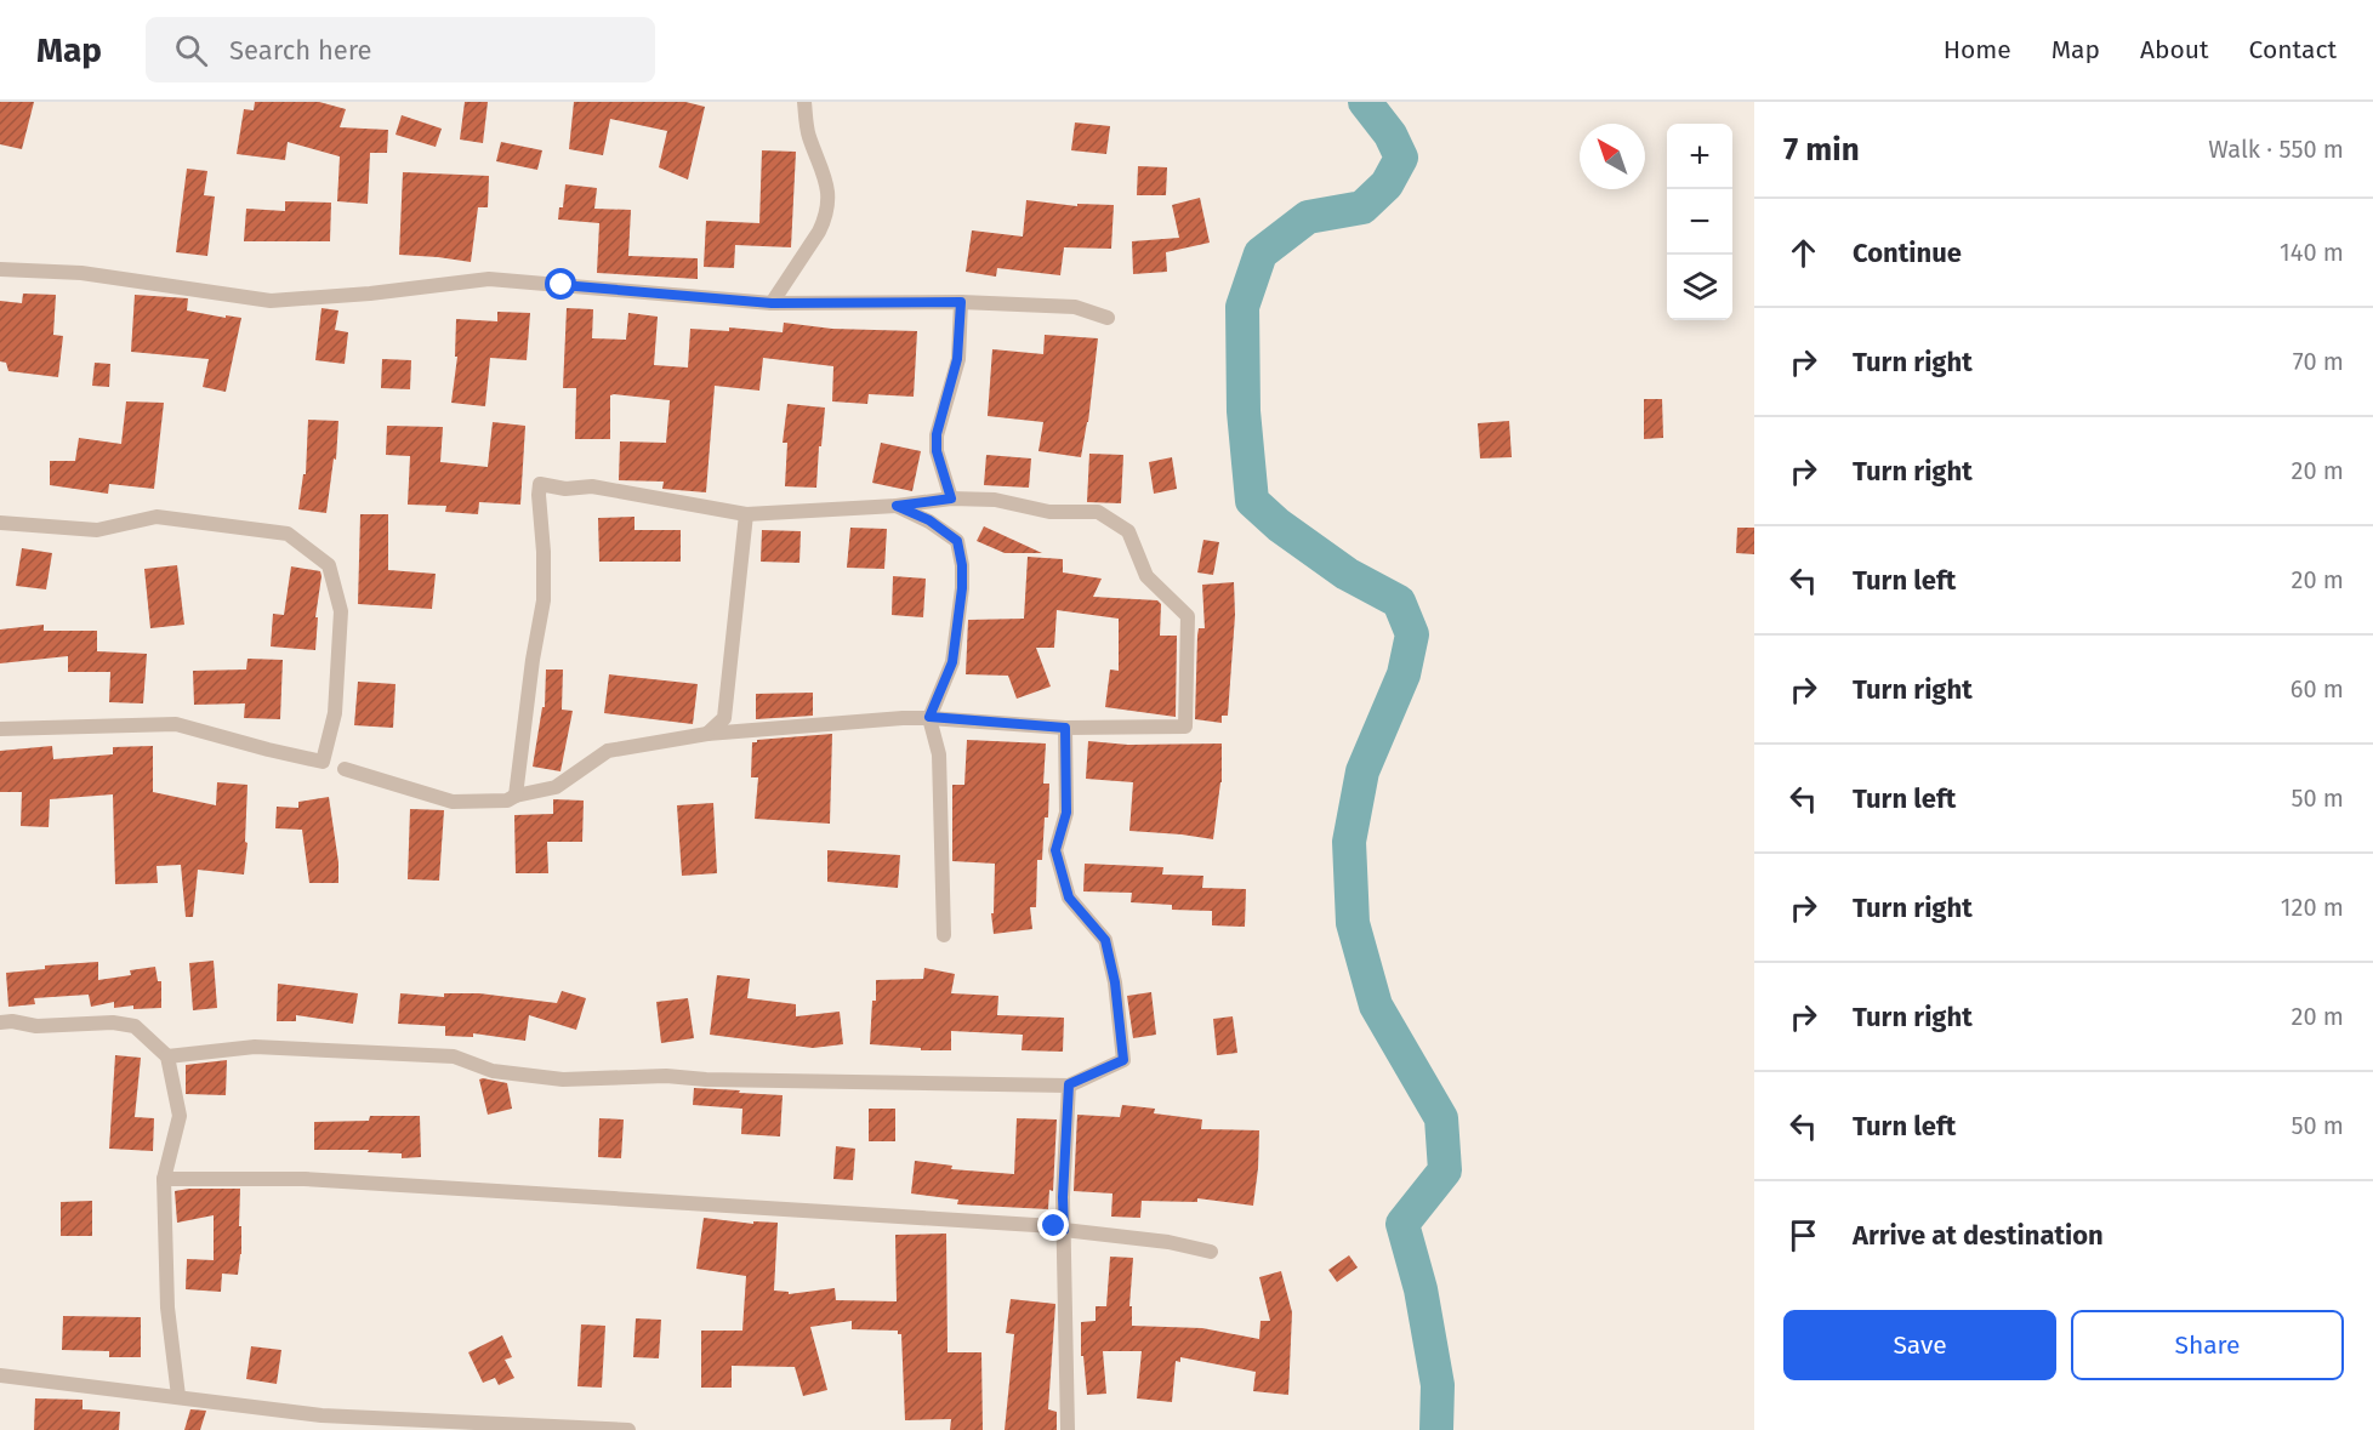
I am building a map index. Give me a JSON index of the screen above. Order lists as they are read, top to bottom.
{
  "north": "top left",
  "page": {
    "header": "Map",
    "search": "Search here",
    "nav": [
      "Home",
      "Map",
      "About",
      "Contact"
    ],
    "heading": ["7 min", "Walk · 550 m"],
    "map_buttons": ["+", "−"],
    "list": [
      ["Continue", "140 m"],
      ["Turn right", "70 m"],
      ["Turn right", "20 m"],
      ["Turn left", "20 m"],
      ["Turn right", "60 m"],
      ["Turn left", "50 m"],
      ["Turn right", "120 m"],
      ["Turn right", "20 m"],
      ["Turn left", "50 m"],
      "Arrive at destination"
    ],
    "buttons": ["Save", "Share"]
  }
}
